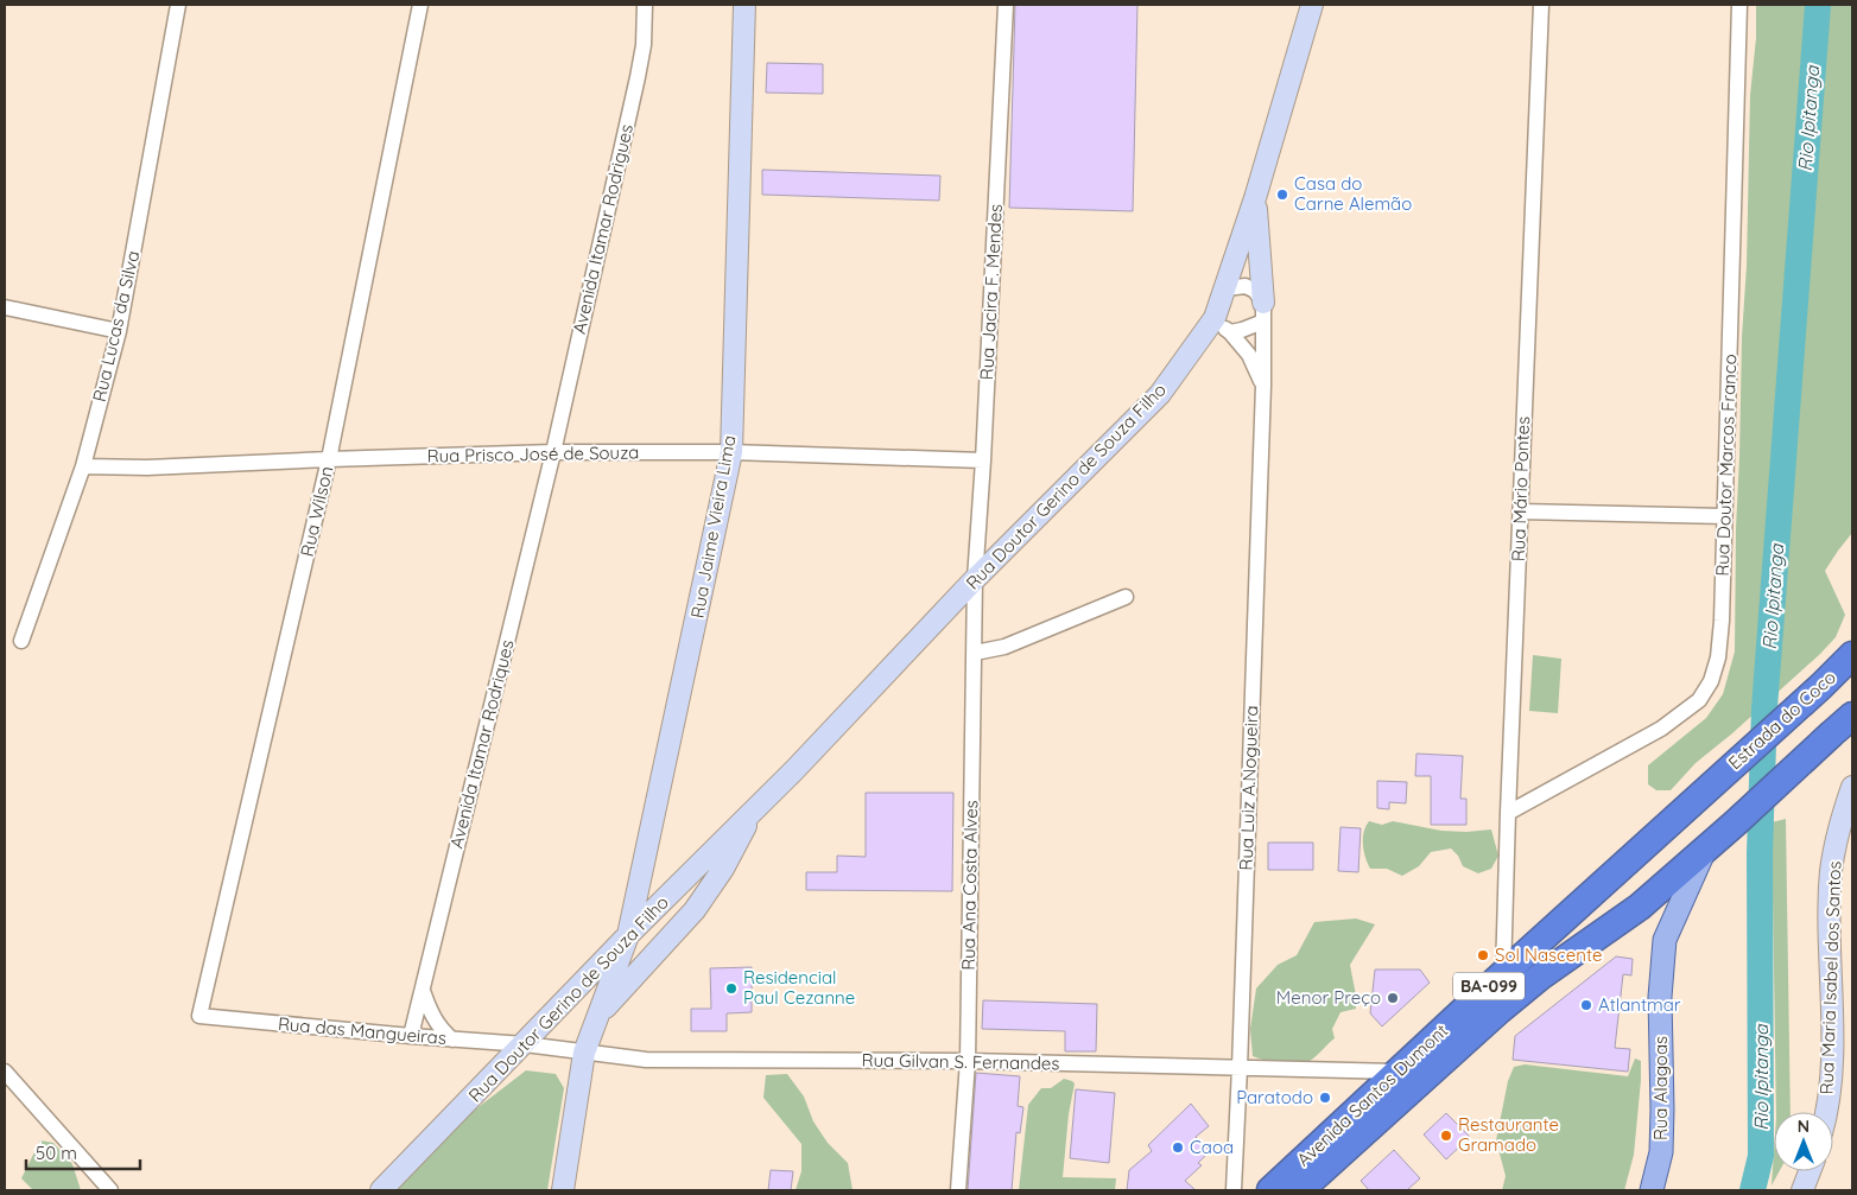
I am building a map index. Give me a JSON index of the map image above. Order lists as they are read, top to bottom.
{
  "streets": {
    "highway": ["Estrada do Coco", "BA-099", "Avenida Santos Dumont"],
    "main road": [
      "Rua Doutor Gerino de Souza Filho",
      "Rua Jaime Vieira Lima",
      "Rua Maria Isabel dos Santos",
      "Rua Alagoas"
    ],
    "street": [
      "Avenida Itamar Rodrigues",
      "Rua Jacira F. Mendes",
      "Rua Lucas da Silva",
      "Rua Prisco José de Souza",
      "Rua Doutor Marcos Franco",
      "Rua Mário Pontes",
      "Rua Wilson",
      "Avenida Itamar Rodriques",
      "Rua Luiz A.Nogueira",
      "Rua Ana Costa Alves",
      "Rua das Mangueiras",
      "Rua Gilvan S. Fernandes"
    ]
  },
  "crossings": [
    ["Avenida Itamar Rodrigues", "Rua Prisco José de Souza"],
    ["Avenida Itamar Rodrigues", "Avenida Itamar Rodriques"],
    ["Rua Jacira F. Mendes", "Rua Prisco José de Souza"],
    ["Rua Jacira F. Mendes", "Rua Doutor Gerino de Souza Filho"],
    ["Rua Jacira F. Mendes", "Rua Ana Costa Alves"],
    ["Rua Lucas da Silva", "Rua Prisco José de Souza"],
    ["Rua Prisco José de Souza", "Rua Wilson"],
    ["Rua Prisco José de Souza", "Rua Jaime Vieira Lima"],
    ["Rua Prisco José de Souza", "Avenida Itamar Rodriques"],
    ["Rua Doutor Marcos Franco", "Rua Mário Pontes"],
    ["Rua Doutor Gerino de Souza Filho", "Rua Jaime Vieira Lima"],
    ["Rua Doutor Gerino de Souza Filho", "Rua Luiz A.Nogueira"],
    ["Rua Doutor Gerino de Souza Filho", "Rua Ana Costa Alves"],
    ["Rua Doutor Gerino de Souza Filho", "Rua das Mangueiras"],
    ["Rua Doutor Gerino de Souza Filho", "Rua Gilvan S. Fernandes"],
    ["Rua Mário Pontes", "Avenida Santos Dumont"],
    ["Rua Wilson", "Rua das Mangueiras"],
    ["Rua Jaime Vieira Lima", "Rua Gilvan S. Fernandes"],
    ["Estrada do Coco", "Avenida Santos Dumont"],
    ["Avenida Itamar Rodriques", "Rua das Mangueiras"],
    ["Rua Luiz A.Nogueira", "Rua Gilvan S. Fernandes"],
    ["Rua Ana Costa Alves", "Rua Gilvan S. Fernandes"],
    ["Rua das Mangueiras", "Rua Gilvan S. Fernandes"],
    ["Rua Gilvan S. Fernandes", "Avenida Santos Dumont"],
    ["Rua Alagoas", "Avenida Santos Dumont"]
  ],
  "water": ["Rio Ipitanga"],
  "places": [
    "Casa do Carne Alemão",
    "Sol Nascente",
    "Residencial Paul Cezanne",
    "Menor Preço",
    "Atlantmar",
    "Paratodo",
    "Restaurante Gramado",
    "Caoa"
  ],
  "scale_bar": "50 m",
  "north": "top"
}
